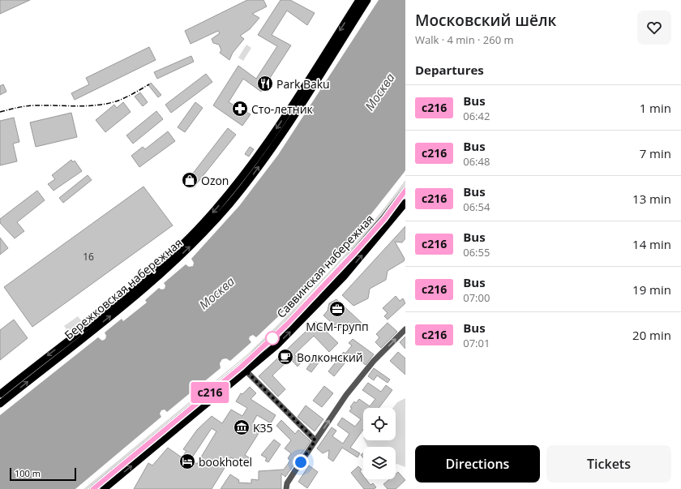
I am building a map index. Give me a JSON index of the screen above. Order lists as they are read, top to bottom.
{
  "streets": {
    "main road": ["Саввинская набережная", "Бережковская набережная"]
  },
  "water": ["Москва"],
  "places": {
    "restaurant": ["Park Baku"],
    "pharmacy": ["Сто-летник"],
    "shop": ["Ozon"],
    "office": ["МСМ-групп"],
    "cafe": ["Волконский"],
    "museum": ["K35"],
    "hotel": ["bookhotel"]
  },
  "lines": ["bus line с216"],
  "house_numbers": ["16"],
  "scale_bar": "100 m",
  "page": {
    "on_map": "с216",
    "heading": [
      ["Московский шёлк", "Walk · 4 min · 260 m"],
      "Departures"
    ],
    "list": [
      {
        "mark": "с216",
        "name": "Bus",
        "note": "06:42",
        "value": "1 min"
      },
      {
        "mark": "с216",
        "name": "Bus",
        "note": "06:48",
        "value": "7 min"
      },
      {
        "mark": "с216",
        "name": "Bus",
        "note": "06:54",
        "value": "13 min"
      },
      {
        "mark": "с216",
        "name": "Bus",
        "note": "06:55",
        "value": "14 min"
      },
      {
        "mark": "с216",
        "name": "Bus",
        "note": "07:00",
        "value": "19 min"
      },
      {
        "mark": "с216",
        "name": "Bus",
        "note": "07:01",
        "value": "20 min"
      }
    ],
    "buttons": ["Directions", "Tickets"],
    "scale": "100 m"
  }
}
